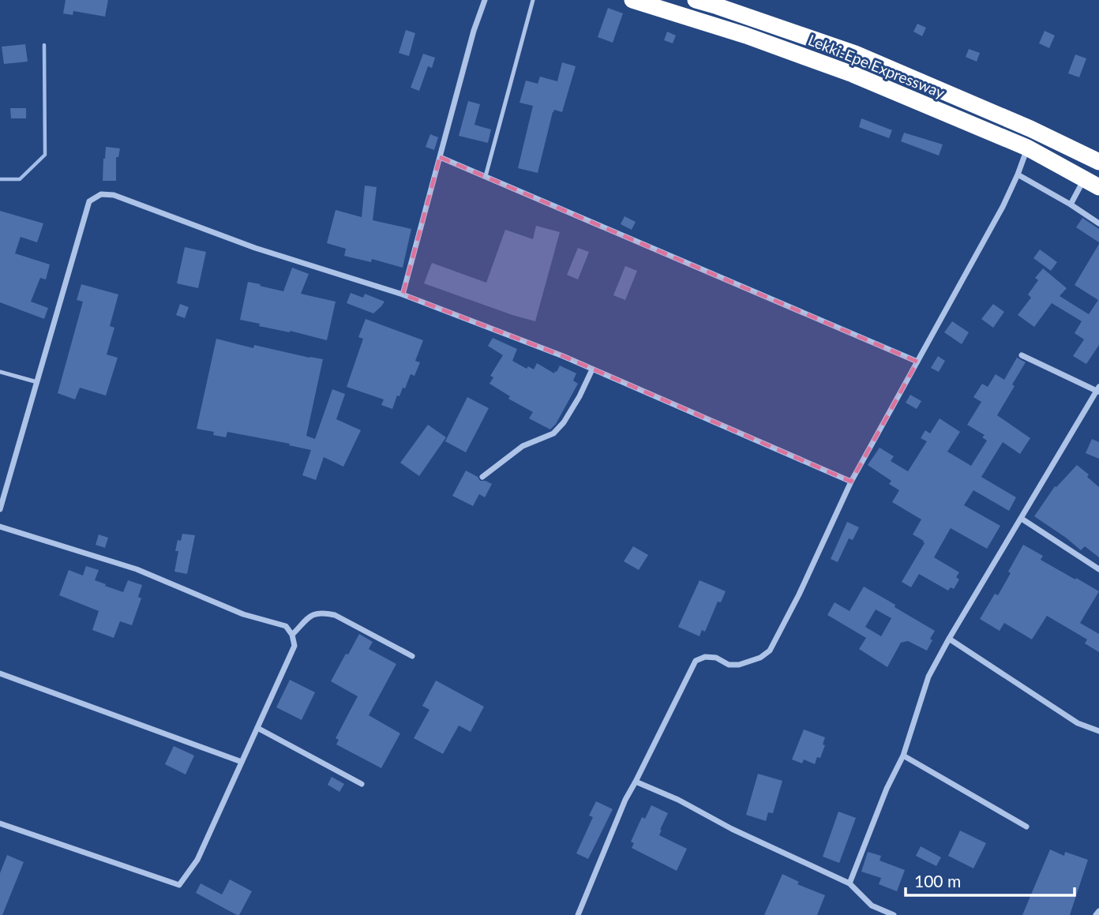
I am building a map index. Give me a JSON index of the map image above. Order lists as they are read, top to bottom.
{
  "streets": {
    "highway": ["Lekki-Epe Expressway"]
  },
  "scale_bar": "100 m"
}
